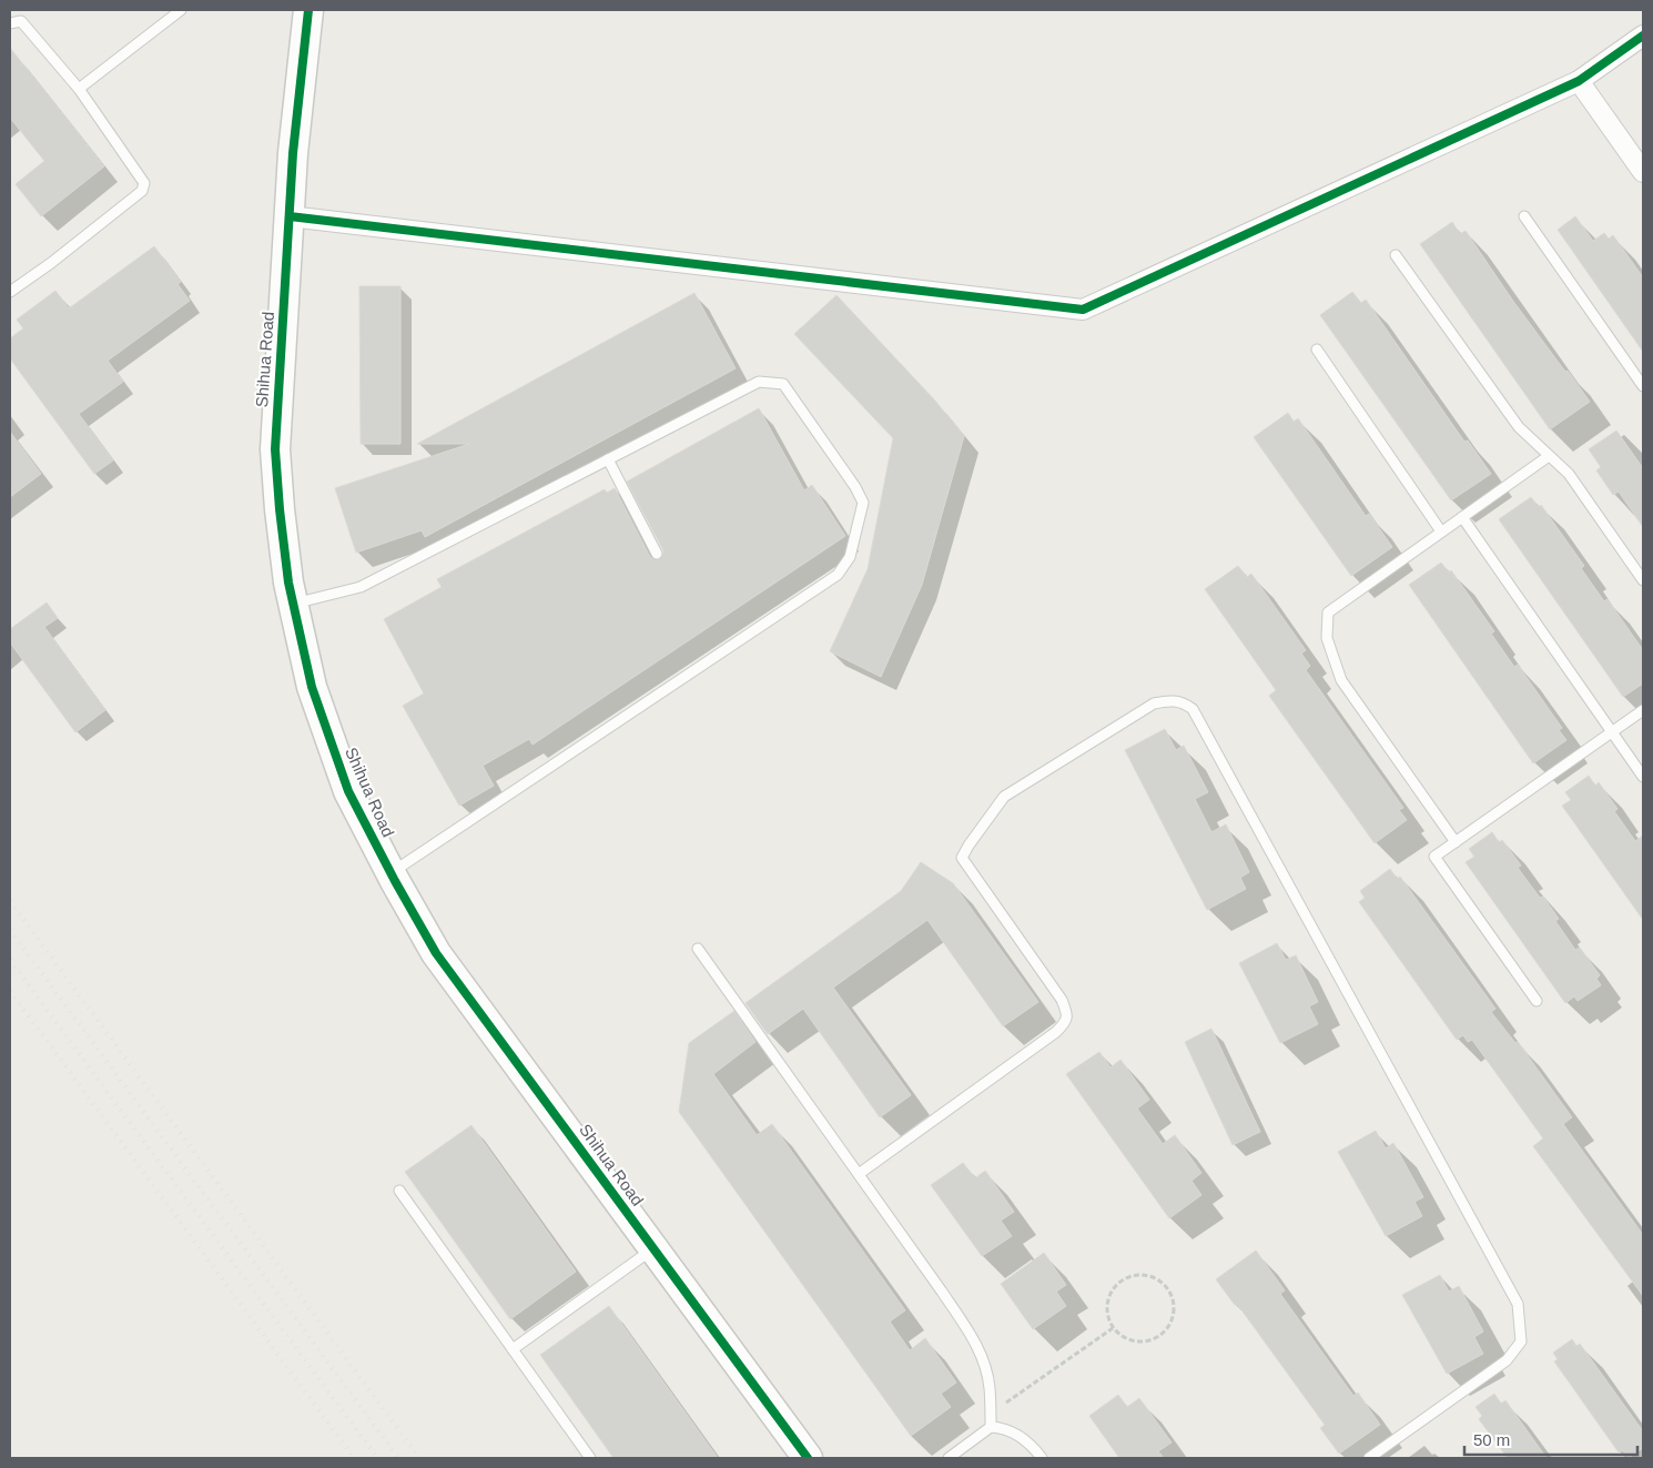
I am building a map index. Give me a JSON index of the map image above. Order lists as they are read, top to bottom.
{
  "streets": {
    "street": ["Shihua Road"]
  },
  "scale_bar": "50 m"
}
